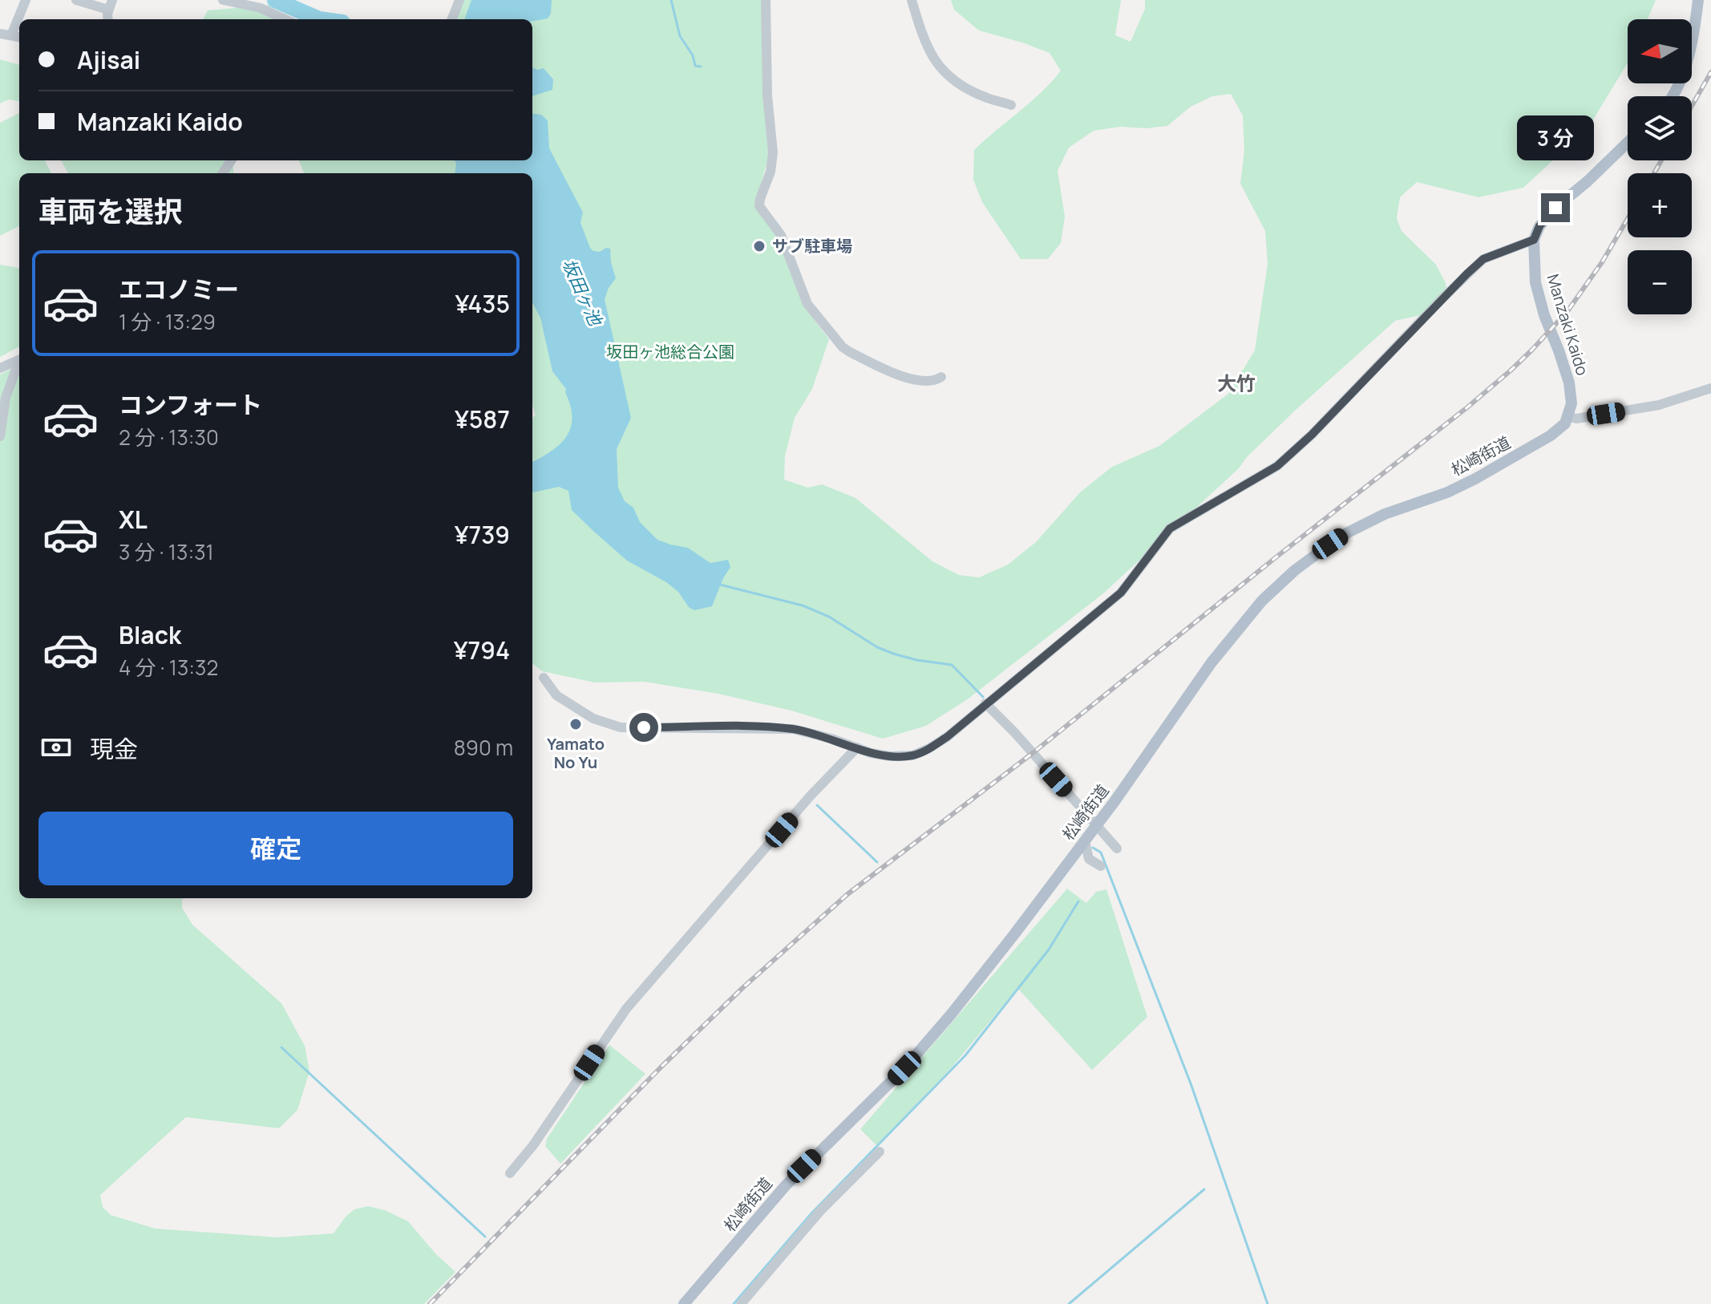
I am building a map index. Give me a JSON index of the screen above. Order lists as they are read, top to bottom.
{
  "streets": {
    "main road": ["Manzaki Kaido", "松崎街道"]
  },
  "crossings": [
    ["Manzaki Kaido", "松崎街道"]
  ],
  "districts": ["大竹"],
  "water": ["坂田ヶ池"],
  "parks": ["坂田ヶ池総合公園"],
  "places": ["サブ駐車場", "Yamato No Yu"],
  "north": "left",
  "page": {
    "map_buttons": ["+", "−"],
    "banner": ["Ajisai", "Manzaki Kaido"],
    "bubble": "3 分",
    "heading": "車両を選択",
    "list": [
      {
        "name": "エコノミー",
        "note": "1 分 · 13:29",
        "value": "¥435"
      },
      {
        "name": "コンフォート",
        "note": "2 分 · 13:30",
        "value": "¥587"
      },
      {
        "name": "XL",
        "note": "3 分 · 13:31",
        "value": "¥739"
      },
      {
        "name": "Black",
        "note": "4 分 · 13:32",
        "value": "¥794"
      }
    ],
    "pay": ["現金", "890 m"],
    "buttons": "確定"
  }
}
